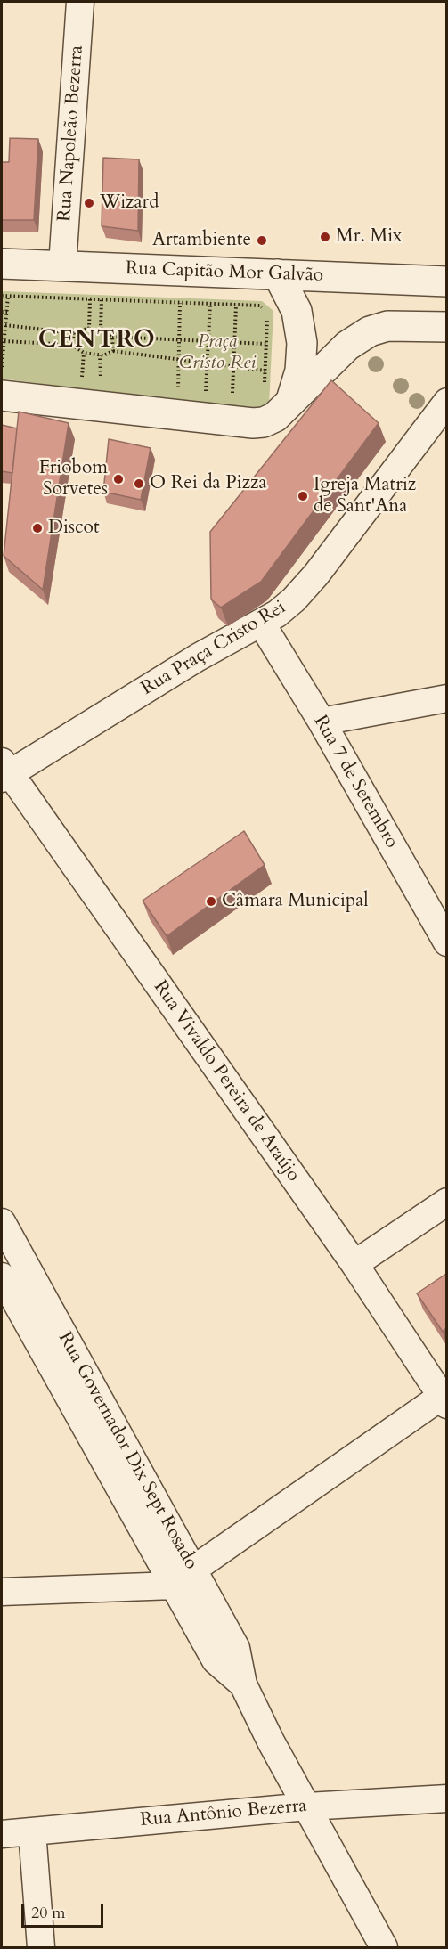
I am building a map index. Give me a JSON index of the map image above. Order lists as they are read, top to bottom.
{
  "streets": {
    "street": [
      "Rua Napoleão Bezerra",
      "Rua Capitão Mor Galvão",
      "Rua Praça Cristo Rei",
      "Rua 7 de Setembro",
      "Rua Vivaldo Pereira de Araújo",
      "Rua Governador Dix Sept Rosado",
      "Rua Antônio Bezerra"
    ]
  },
  "crossings": [
    ["Rua Napoleão Bezerra", "Rua Capitão Mor Galvão"],
    ["Rua Praça Cristo Rei", "Rua 7 de Setembro"],
    ["Rua Praça Cristo Rei", "Rua Vivaldo Pereira de Araújo"],
    ["Rua Governador Dix Sept Rosado", "Rua Antônio Bezerra"]
  ],
  "districts": ["CENTRO"],
  "parks": ["Praça Cristo Rei"],
  "places": [
    "Wizard",
    "Mr. Mix",
    "Artambiente",
    "Friobom Sorvetes",
    "O Rei da Pizza",
    "Igreja Matriz de Sant'Ana",
    "Discot",
    "Câmara Municipal"
  ],
  "scale_bar": "20 m"
}
